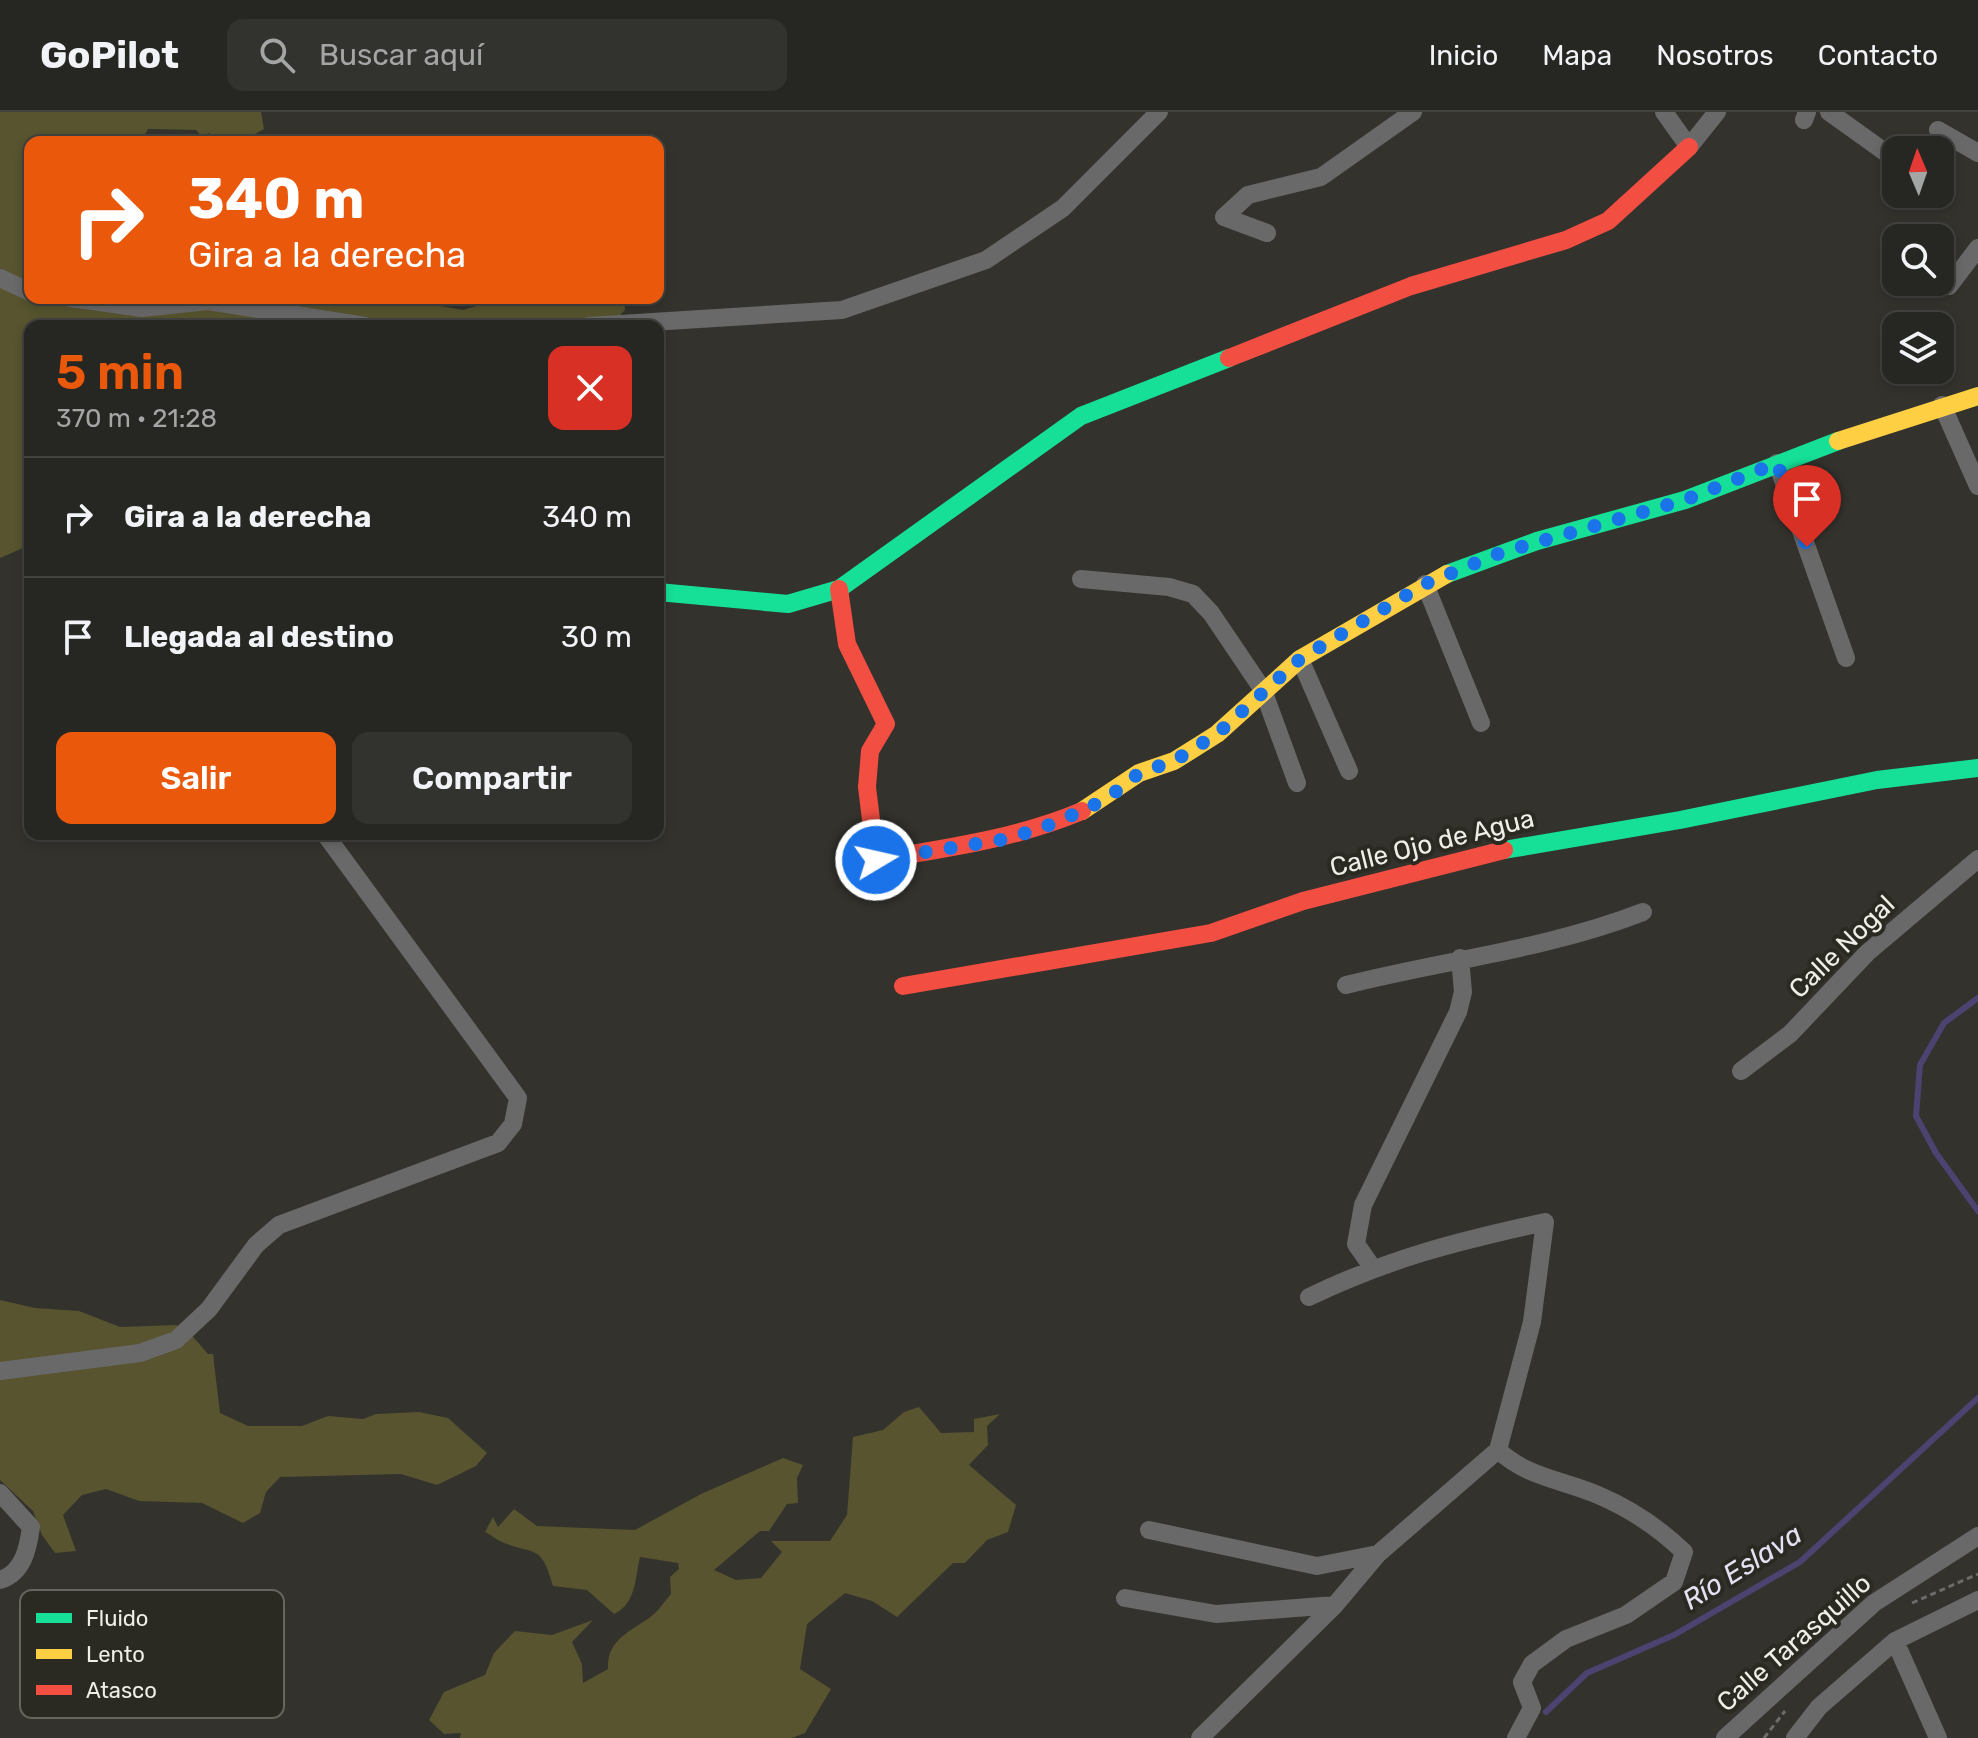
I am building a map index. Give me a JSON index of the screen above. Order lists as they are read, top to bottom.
{
  "streets": {
    "street": ["Calle Ojo de Agua", "Calle Nogal", "Calle Tarasquillo"]
  },
  "water": ["Río Eslava"],
  "legend": ["Fluido", "Lento", "Atasco"],
  "north": "top",
  "page": {
    "header": "GoPilot",
    "search": "Buscar aquí",
    "nav": [
      "Inicio",
      "Mapa",
      "Nosotros",
      "Contacto"
    ],
    "turn": ["340 m", "Gira a la derecha"],
    "heading": ["5 min", "370 m · 21:28"],
    "list": [
      {
        "name": "Gira a la derecha",
        "value": "340 m"
      },
      {
        "name": "Llegada al destino",
        "value": "30 m"
      }
    ],
    "buttons": ["Salir", "Compartir"]
  }
}
